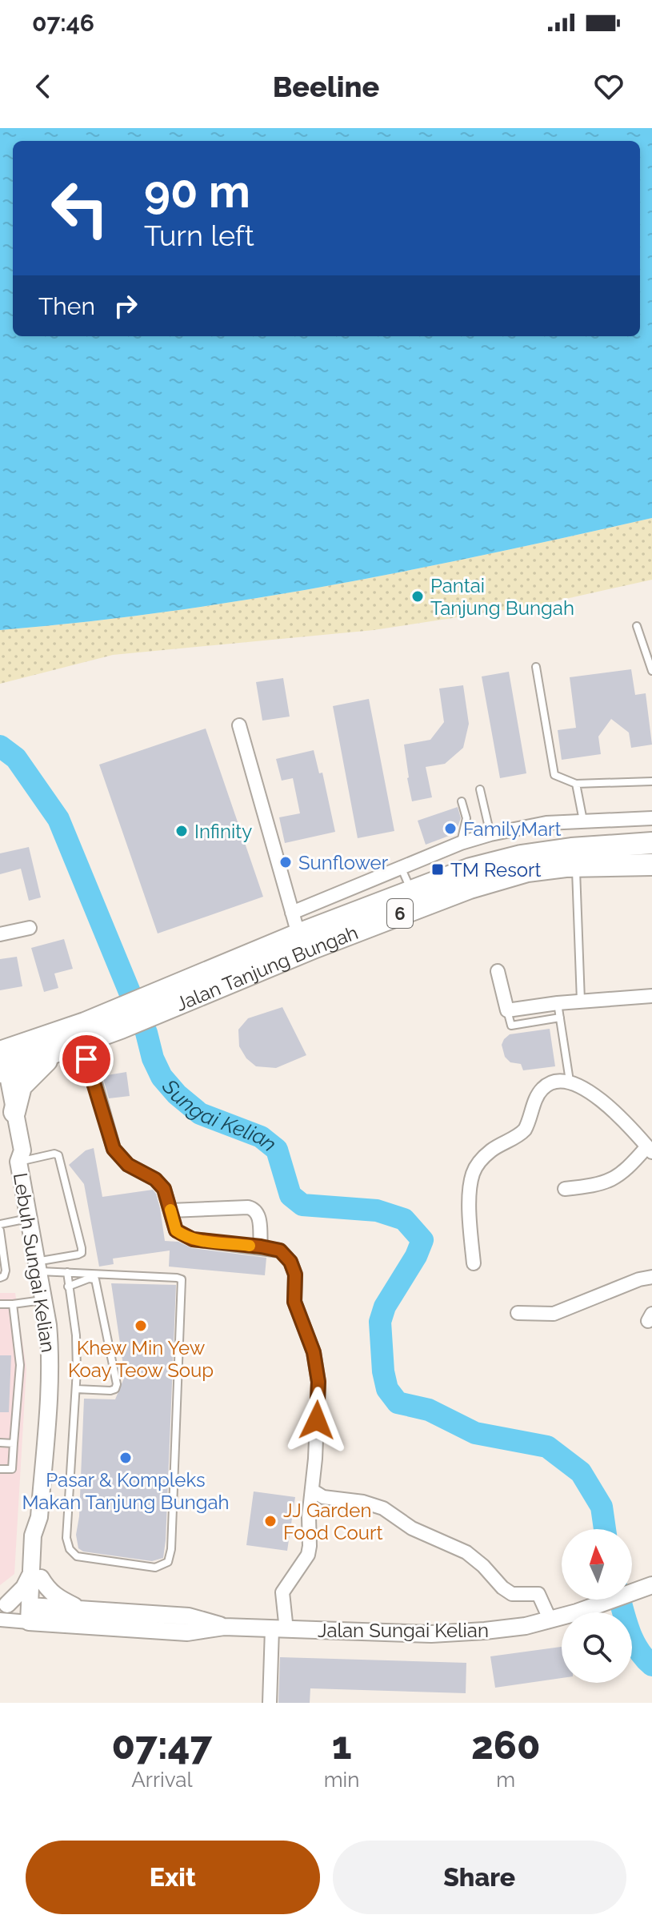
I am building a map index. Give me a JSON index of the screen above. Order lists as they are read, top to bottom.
{
  "streets": {
    "main road": ["6", "Jalan Tanjung Bungah"],
    "street": ["Lebuh Sungai Kelian", "Jalan Sungai Kelian"]
  },
  "crossings": [
    ["Jalan Tanjung Bungah", "Lebuh Sungai Kelian"],
    ["Lebuh Sungai Kelian", "Jalan Sungai Kelian"]
  ],
  "water": ["Sungai Kelian"],
  "places": {
    "other": [
      "Pantai Tanjung Bungah",
      "FamilyMart",
      "Infinity",
      "Sunflower",
      "Khew Min Yew Koay Teow Soup",
      "Pasar & Kompleks Makan Tanjung Bungah",
      "JJ Garden Food Court"
    ],
    "transit": ["TM Resort"]
  },
  "north": "top",
  "page": {
    "status": "07:46",
    "header": "Beeline",
    "turn": ["90 m", "Turn left"],
    "then": "Then",
    "eta": [
      "07:47",
      "Arrival",
      "1",
      "min",
      "260",
      "m"
    ],
    "buttons": ["Exit", "Share"]
  }
}
